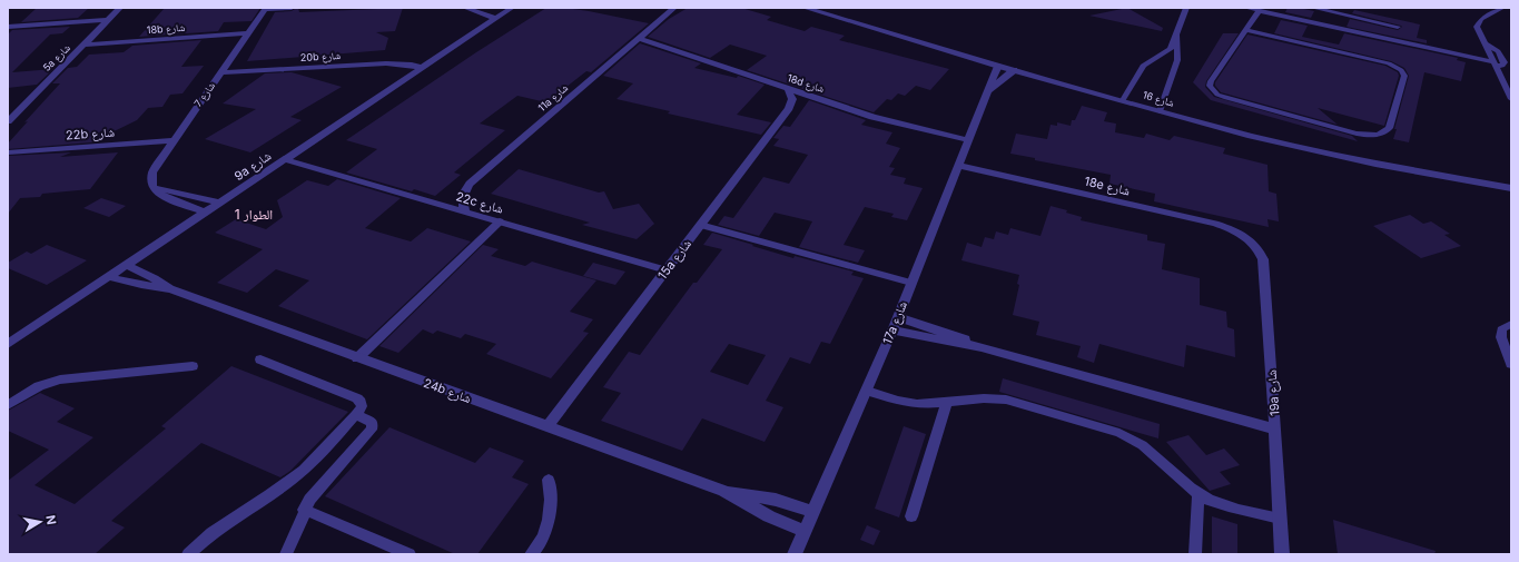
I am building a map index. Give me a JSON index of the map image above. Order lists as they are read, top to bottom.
{
  "streets": {
    "street": [
      "18b شارع",
      "20b شارع",
      "5a شارع",
      "18d شارع",
      "شارع 7",
      "11a شارع",
      "شارع 16",
      "22b شارع",
      "9a شارع",
      "18e شارع",
      "22c شارع",
      "15a شارع",
      "17a شارع",
      "24b شارع",
      "19a شارع"
    ]
  },
  "crossings": [
    ["18b شارع", "5a شارع"],
    ["18b شارع", "شارع 7"],
    ["20b شارع", "شارع 7"],
    ["20b شارع", "9a شارع"],
    ["18d شارع", "11a شارع"],
    ["18d شارع", "15a شارع"],
    ["18d شارع", "17a شارع"],
    ["شارع 7", "22b شارع"],
    ["11a شارع", "22c شارع"],
    ["شارع 16", "17a شارع"],
    ["9a شارع", "22c شارع"],
    ["9a شارع", "24b شارع"],
    ["18e شارع", "17a شارع"],
    ["18e شارع", "19a شارع"],
    ["22c شارع", "15a شارع"],
    ["15a شارع", "24b شارع"],
    ["17a شارع", "24b شارع"]
  ],
  "districts": ["الطوار 1"],
  "north": "right"
}
